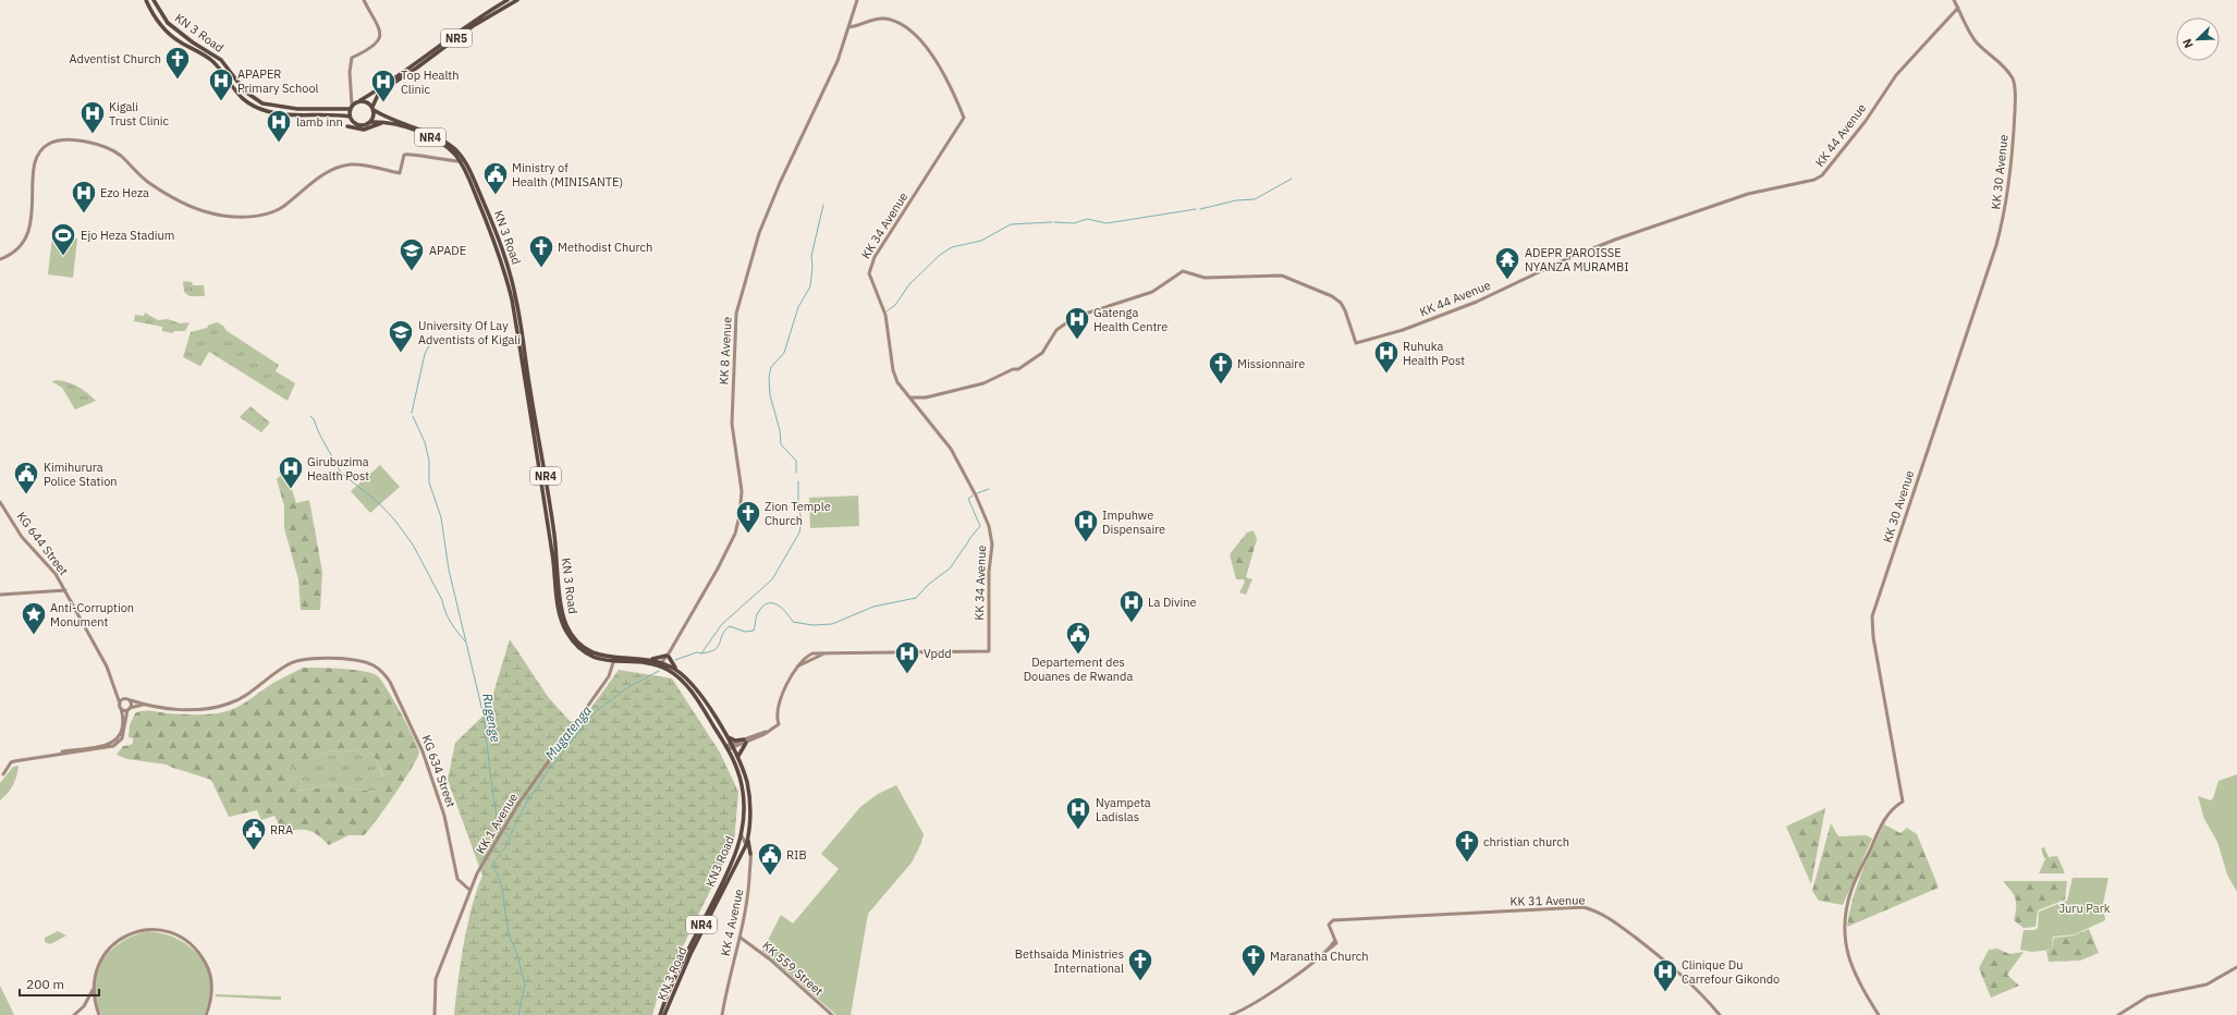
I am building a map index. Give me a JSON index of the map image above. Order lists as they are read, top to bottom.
{
  "streets": {
    "highway": [
      "KN 3 Road",
      "NR5",
      "NR4",
      "KN3 Road"
    ],
    "main road": [
      "KK 44 Avenue",
      "KK 30 Avenue",
      "KK 34 Avenue",
      "KK 8 Avenue",
      "KG 644 Street",
      "KG 634 Street",
      "KK 1 Avenue",
      "KK 31 Avenue",
      "KK 4 Avenue",
      "KK 559 Street"
    ]
  },
  "crossings": [
    ["KN 3 Road", "KK 8 Avenue"],
    ["KN 3 Road", "KK 1 Avenue"],
    ["KN 3 Road", "KN3 Road"],
    ["KN 3 Road", "KK 4 Avenue"],
    ["KK 44 Avenue", "KK 30 Avenue"],
    ["KK 44 Avenue", "KK 34 Avenue"],
    ["KK 34 Avenue", "KK 8 Avenue"],
    ["KG 634 Street", "KK 1 Avenue"],
    ["KN3 Road", "KK 4 Avenue"],
    ["KK 4 Avenue", "KK 559 Street"]
  ],
  "water": ["Rugenge", "Mugatenga"],
  "parks": ["Juru Park"],
  "places": {
    "church": [
      "Adventist Church",
      "Methodist Church",
      "Missionnaire",
      "Zion Temple Church",
      "christian church",
      "Maranatha Church",
      "Bethsaida Ministries International"
    ],
    "hospital": [
      "APAPER Primary School",
      "Top Health Clinic",
      "Kigali Trust Clinic",
      "lamb inn",
      "Ezo Heza",
      "Gatenga Health Centre",
      "Ruhuka Health Post",
      "Girubuzima Health Post",
      "Impuhwe Dispensaire",
      "La Divine",
      "Vpdd",
      "Nyampeta Ladislas",
      "Clinique Du Carrefour Gikondo"
    ],
    "public building": [
      "Ministry of Health (MINISANTE)",
      "Kimihurura Police Station",
      "Departement des Douanes de Rwanda",
      "RRA",
      "RIB"
    ],
    "sports": ["Ejo Heza Stadium"],
    "school or university": ["APADE", "University Of Lay Adventists of Kigali"],
    "temple": ["ADEPR PAROISSE NYANZA MURAMBI"],
    "place": ["Anti-Corruption Monument"]
  },
  "scale_bar": "200 m",
  "north": "bottom left"
}
